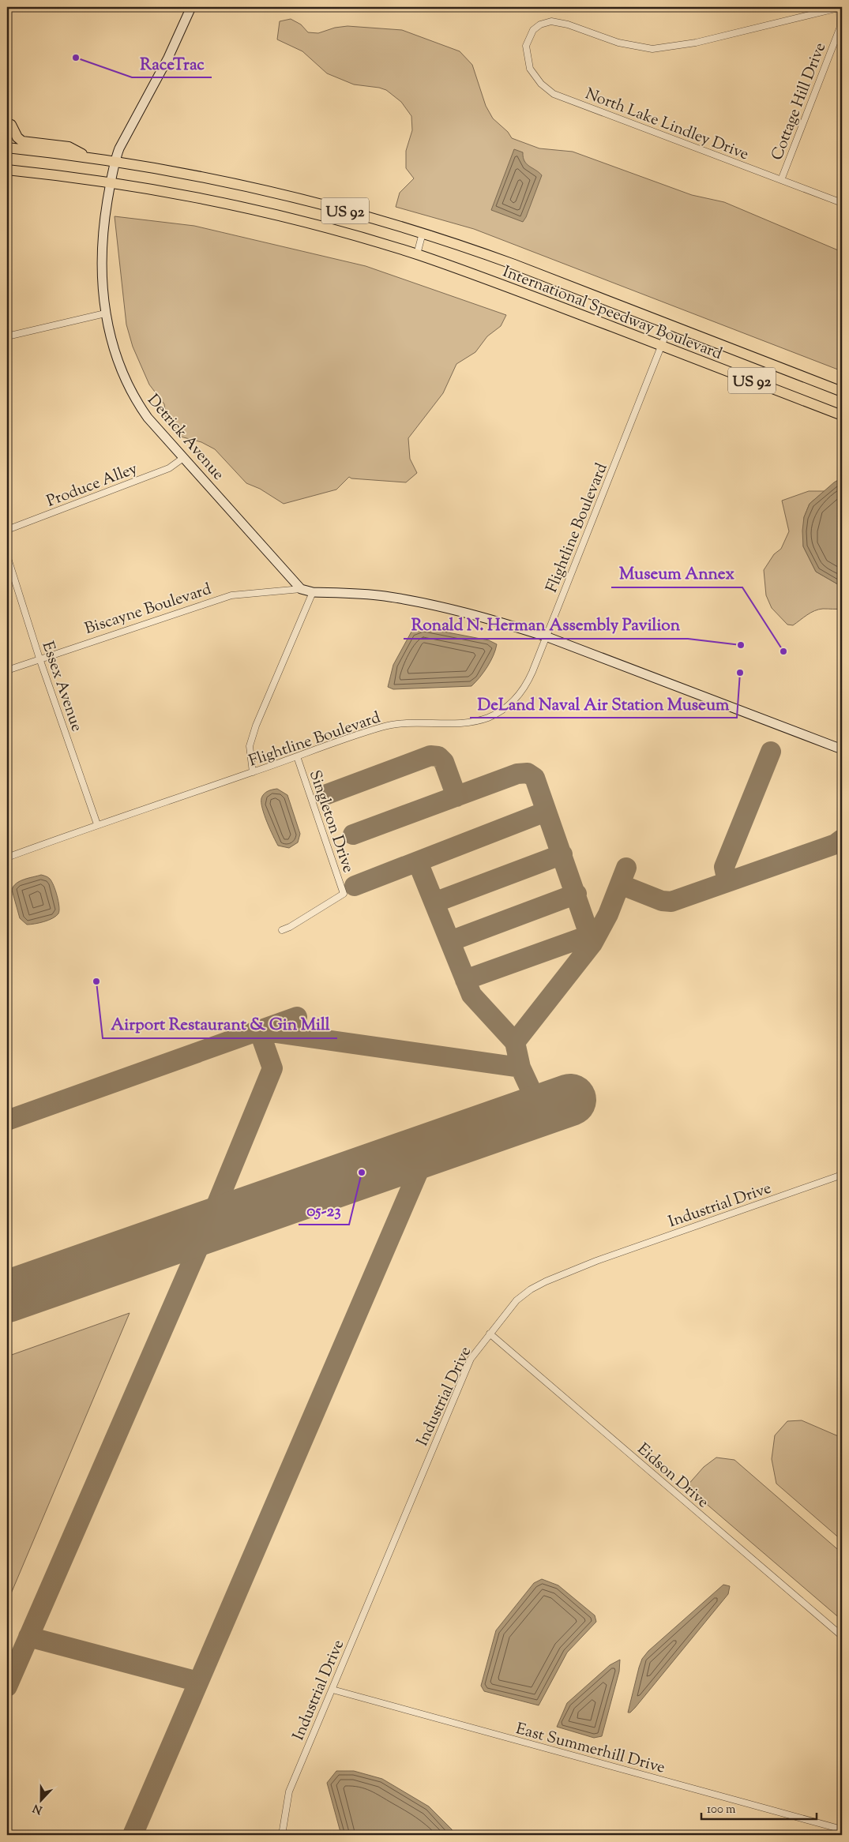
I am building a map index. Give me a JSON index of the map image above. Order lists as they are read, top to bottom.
{
  "streets": {
    "main road": ["US 92", "International Speedway Boulevard"],
    "street": [
      "Cottage Hill Drive",
      "North Lake Lindley Drive",
      "Detrick Avenue",
      "Produce Alley",
      "Flightline Boulevard",
      "Biscayne Boulevard",
      "Essex Avenue",
      "Singleton Drive",
      "Industrial Drive",
      "Eidson Drive",
      "East Summerhill Drive"
    ]
  },
  "crossings": [
    ["Cottage Hill Drive", "North Lake Lindley Drive"],
    ["International Speedway Boulevard", "Detrick Avenue"],
    ["International Speedway Boulevard", "Flightline Boulevard"],
    ["Detrick Avenue", "Produce Alley"],
    ["Detrick Avenue", "Biscayne Boulevard"],
    ["Flightline Boulevard", "Essex Avenue"],
    ["Flightline Boulevard", "Singleton Drive"],
    ["Biscayne Boulevard", "Essex Avenue"],
    ["Industrial Drive", "Eidson Drive"],
    ["Industrial Drive", "East Summerhill Drive"]
  ],
  "places": [
    "RaceTrac",
    "Ronald N. Herman Assembly Pavilion",
    "Museum Annex",
    "DeLand Naval Air Station Museum",
    "Airport Restaurant & Gin Mill",
    "05-23"
  ],
  "scale_bar": "100 m",
  "north": "bottom"
}
